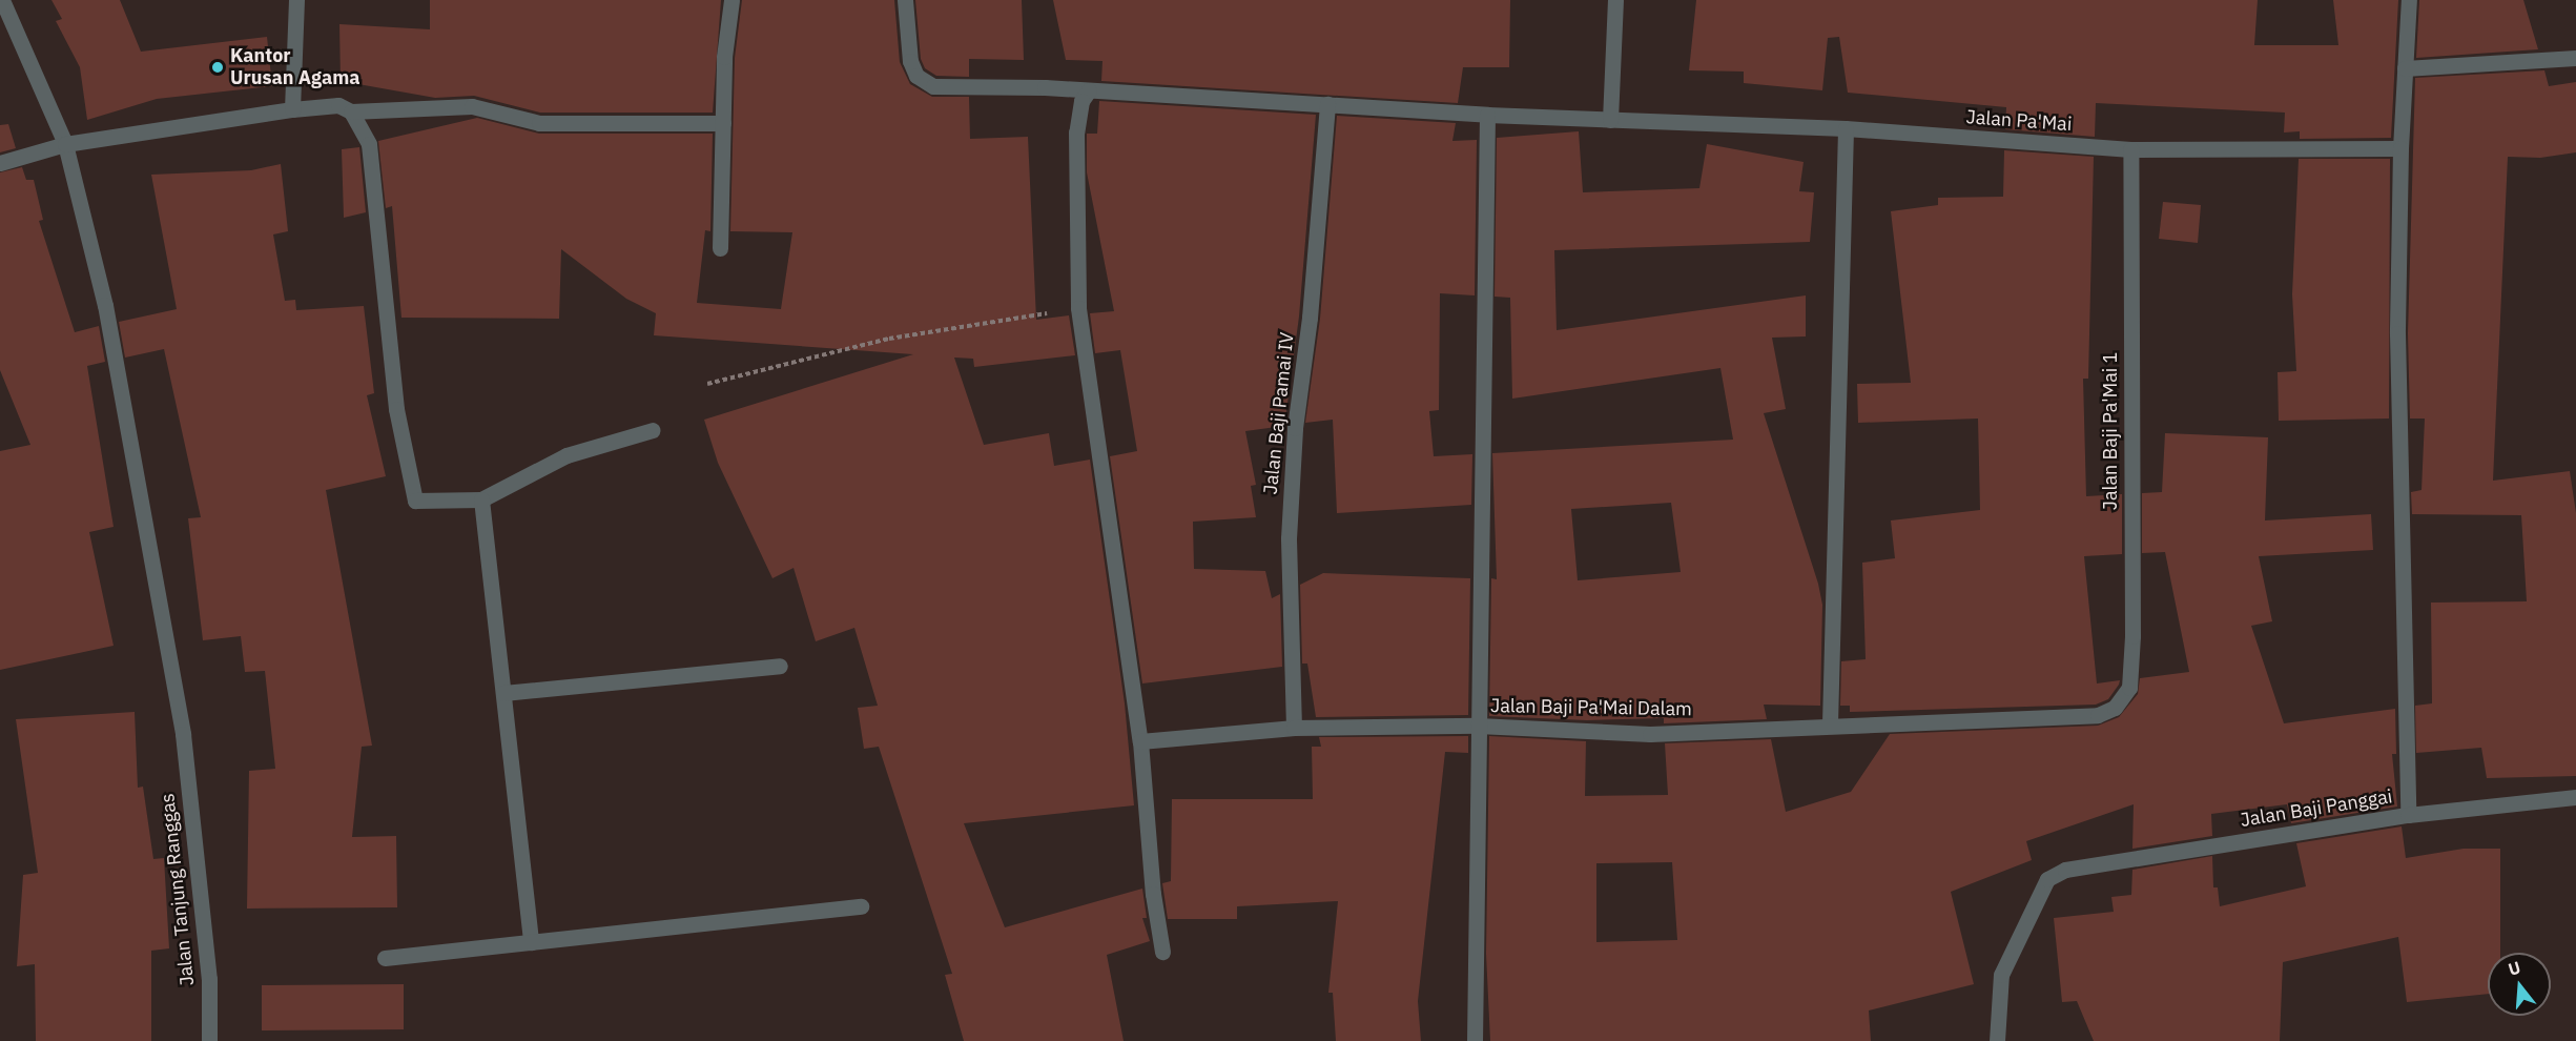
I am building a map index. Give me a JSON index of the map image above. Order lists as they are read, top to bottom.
{
  "streets": {
    "street": [
      "Jalan Pa'Mai",
      "Jalan Baji Pamai IV",
      "Jalan Baji Pa'Mai 1",
      "Jalan Baji Pa'Mai Dalam",
      "Jalan Baji Panggai",
      "Jalan Tanjung Ranggas"
    ]
  },
  "crossings": [
    ["Jalan Pa'Mai", "Jalan Baji Pamai IV"],
    ["Jalan Pa'Mai", "Jalan Baji Pa'Mai 1"],
    ["Jalan Baji Pamai IV", "Jalan Baji Pa'Mai Dalam"],
    ["Jalan Baji Pa'Mai 1", "Jalan Baji Pa'Mai Dalam"]
  ],
  "places": ["Kantor Urusan Agama"],
  "north": "top"
}
